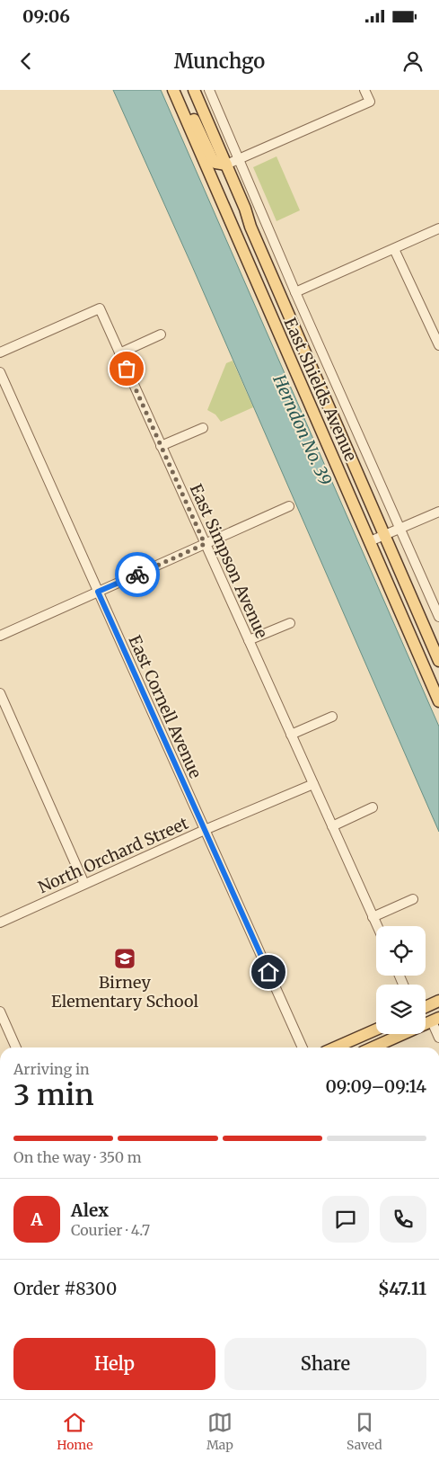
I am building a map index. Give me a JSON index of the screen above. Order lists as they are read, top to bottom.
{
  "streets": {
    "main road": ["East Shields Avenue"],
    "street": ["East Simpson Avenue", "East Cornell Avenue", "North Orchard Street"]
  },
  "crossings": [
    ["East Simpson Avenue", "North Orchard Street"],
    ["East Cornell Avenue", "North Orchard Street"]
  ],
  "water": ["Herndon No. 39"],
  "places": {
    "school or university": ["Birney Elementary School"]
  },
  "page": {
    "status": "09:06",
    "header": "Munchgo",
    "heading": ["3 min", "Arriving in", "09:09–09:14"],
    "panel": [
      "Alex",
      "Courier · 4.7",
      "Order #8300",
      "$47.11"
    ],
    "bar": "On the way · 350 m",
    "round": "A",
    "buttons": ["Help", "Share"],
    "tabs": ["Home", "Map", "Saved"]
  }
}
